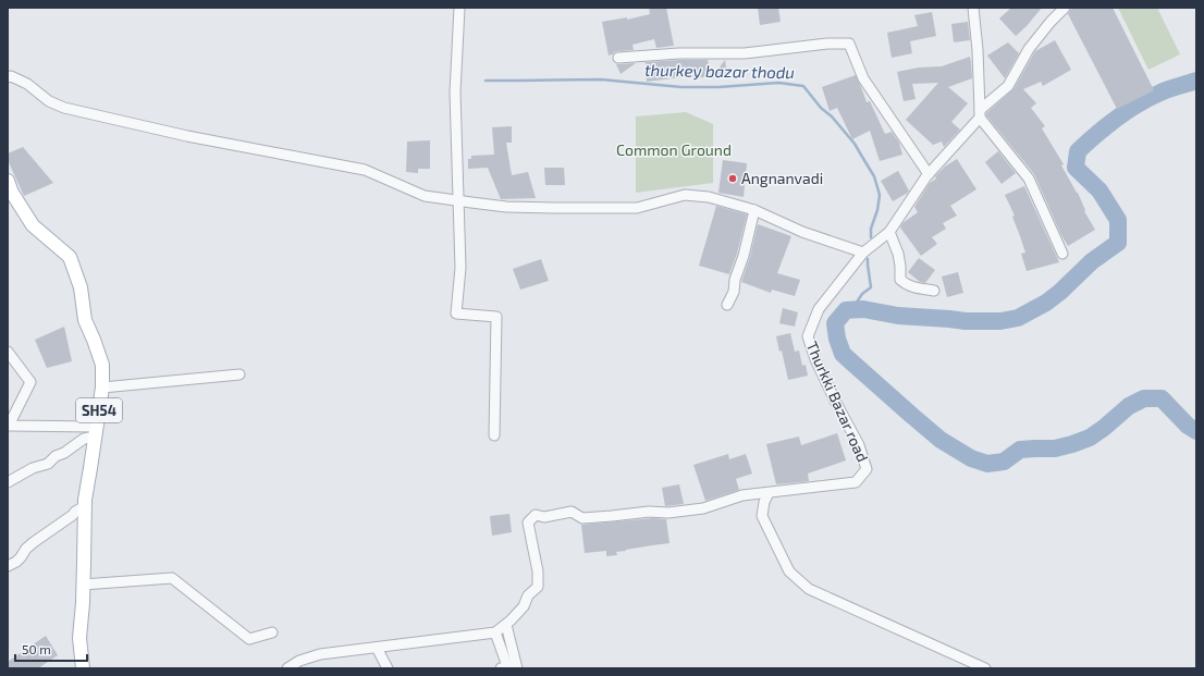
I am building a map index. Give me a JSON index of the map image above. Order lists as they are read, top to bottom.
{
  "streets": {
    "main road": ["SH54"],
    "street": ["Thurkki Bazar road"]
  },
  "water": ["thurkey bazar thodu"],
  "parks": ["Common Ground"],
  "places": ["Angnanvadi"],
  "scale_bar": "50 m"
}
